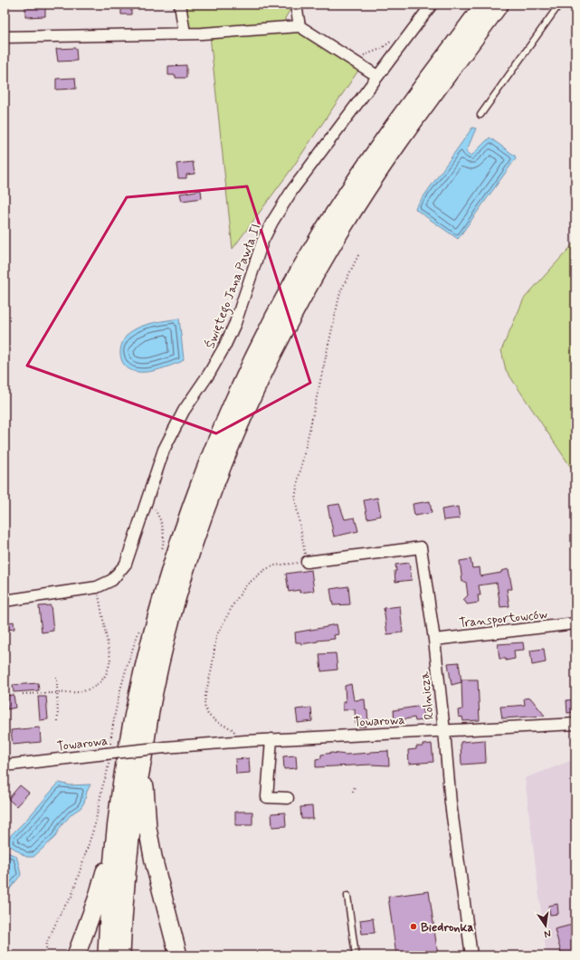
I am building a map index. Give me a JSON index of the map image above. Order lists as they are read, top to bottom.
{
  "streets": {
    "street": [
      "Świętego Jana Pawła II",
      "Transportowców",
      "Rolnicza",
      "Towarowa"
    ]
  },
  "crossings": [
    ["Transportowców", "Rolnicza"],
    ["Rolnicza", "Towarowa"]
  ],
  "places": ["Biedronka"],
  "north": "bottom"
}
